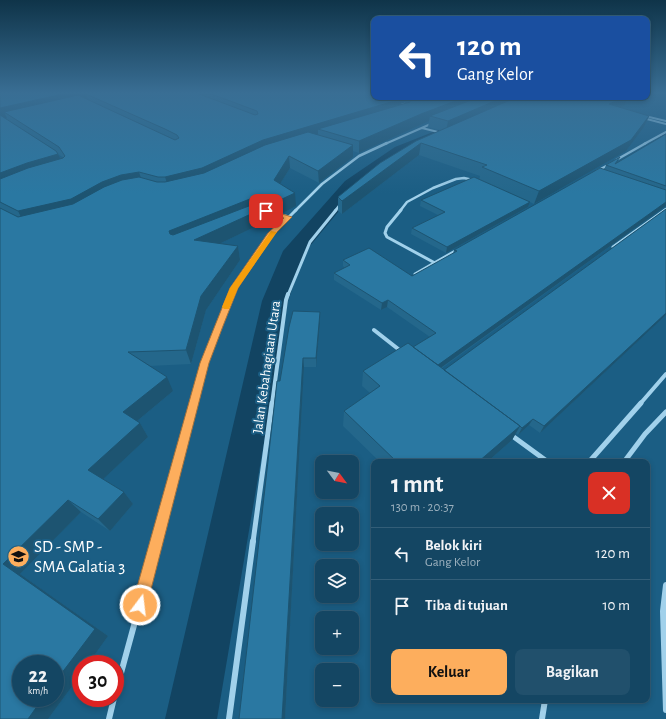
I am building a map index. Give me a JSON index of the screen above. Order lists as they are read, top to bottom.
{
  "streets": {
    "street": ["Jalan Kebahagiaan Utara"]
  },
  "places": {
    "school or university": ["SD - SMP - SMA Galatia 3"]
  },
  "north": "bottom right",
  "page": {
    "turn": ["120 m", "Gang Kelor"],
    "map_buttons": ["+", "−"],
    "heading": ["1 mnt", "130 m · 20:37"],
    "list": [
      {
        "name": "Belok kiri",
        "note": "Gang Kelor",
        "value": "120 m"
      },
      {
        "name": "Tiba di tujuan",
        "value": "10 m"
      }
    ],
    "buttons": ["Keluar", "Bagikan"],
    "speed": "22 km/h",
    "limit": "30"
  }
}
